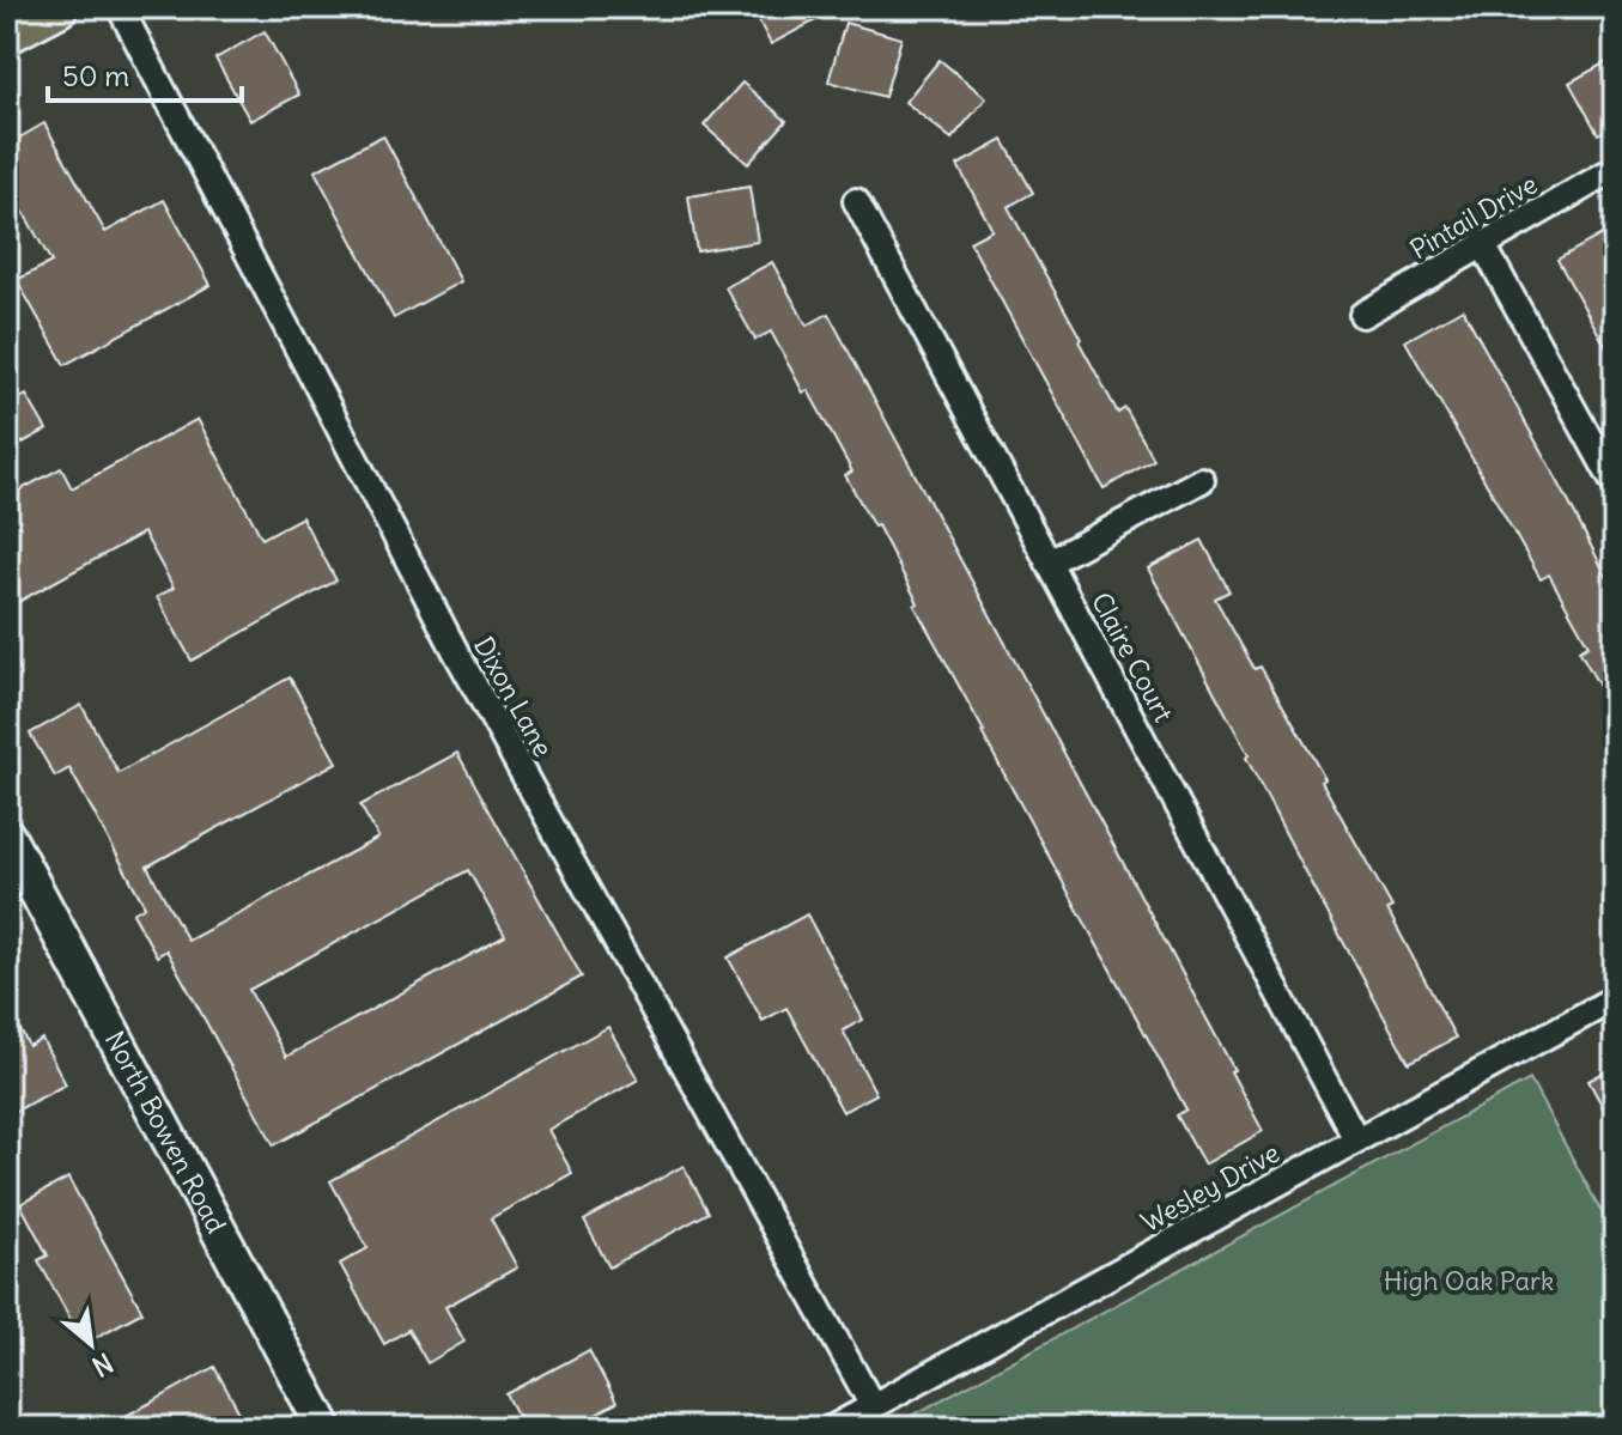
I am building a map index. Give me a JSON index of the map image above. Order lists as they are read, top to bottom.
{
  "streets": {
    "street": [
      "Pintail Drive",
      "Claire Court",
      "Dixon Lane",
      "North Bowen Road",
      "Wesley Drive"
    ]
  },
  "crossings": [
    ["Claire Court", "Wesley Drive"],
    ["Dixon Lane", "Wesley Drive"]
  ],
  "parks": ["High Oak Park"],
  "scale_bar": "50 m",
  "north": "bottom right"
}
